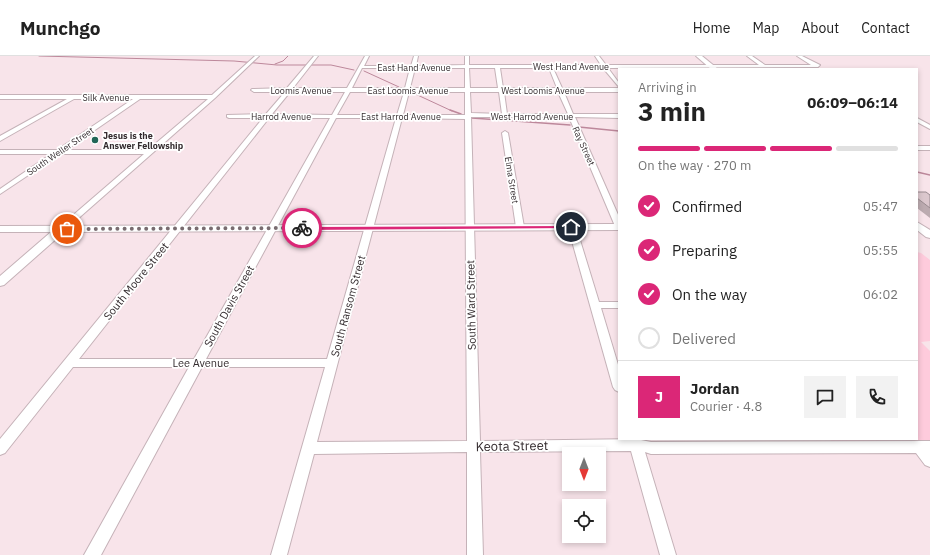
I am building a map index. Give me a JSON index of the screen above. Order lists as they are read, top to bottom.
{
  "streets": {
    "street": [
      "West Hand Avenue",
      "East Hand Avenue",
      "Loomis Avenue",
      "East Loomis Avenue",
      "West Loomis Avenue",
      "Silk Avenue",
      "Harrod Avenue",
      "East Harrod Avenue",
      "West Harrod Avenue",
      "Ray Street",
      "South Weller Street",
      "Elma Street",
      "South Moore Street",
      "South Ward Street",
      "South Davis Street",
      "South Ransom Street",
      "Lee Avenue",
      "Keota Street"
    ]
  },
  "crossings": [
    ["West Hand Avenue", "East Hand Avenue"],
    ["West Hand Avenue", "Ray Street"],
    ["West Hand Avenue", "South Ward Street"],
    ["East Hand Avenue", "South Ward Street"],
    ["East Hand Avenue", "South Davis Street"],
    ["East Hand Avenue", "South Ransom Street"],
    ["Loomis Avenue", "East Loomis Avenue"],
    ["Loomis Avenue", "South Moore Street"],
    ["Loomis Avenue", "South Davis Street"],
    ["East Loomis Avenue", "West Loomis Avenue"],
    ["East Loomis Avenue", "South Ward Street"],
    ["East Loomis Avenue", "South Davis Street"],
    ["East Loomis Avenue", "South Ransom Street"],
    ["West Loomis Avenue", "Ray Street"],
    ["West Loomis Avenue", "South Ward Street"],
    ["Silk Avenue", "South Weller Street"],
    ["Harrod Avenue", "East Harrod Avenue"],
    ["Harrod Avenue", "South Moore Street"],
    ["Harrod Avenue", "South Davis Street"],
    ["East Harrod Avenue", "West Harrod Avenue"],
    ["East Harrod Avenue", "South Ward Street"],
    ["East Harrod Avenue", "South Davis Street"],
    ["East Harrod Avenue", "South Ransom Street"],
    ["West Harrod Avenue", "Ray Street"],
    ["West Harrod Avenue", "South Ward Street"],
    ["South Moore Street", "Lee Avenue"],
    ["South Ward Street", "Keota Street"],
    ["South Davis Street", "Lee Avenue"],
    ["South Ransom Street", "Lee Avenue"],
    ["South Ransom Street", "Keota Street"]
  ],
  "places": ["Jesus is the Answer Fellowship"],
  "north": "bottom",
  "page": {
    "header": "Munchgo",
    "nav": [
      "Home",
      "Map",
      "About",
      "Contact"
    ],
    "heading": ["3 min", "Arriving in", "06:09–06:14"],
    "panel": ["Jordan", "Courier · 4.8"],
    "bar": "On the way · 270 m",
    "list": [
      ["Confirmed", "05:47"],
      ["Preparing", "05:55"],
      ["On the way", "06:02"],
      "Delivered"
    ],
    "round": "J"
  }
}
